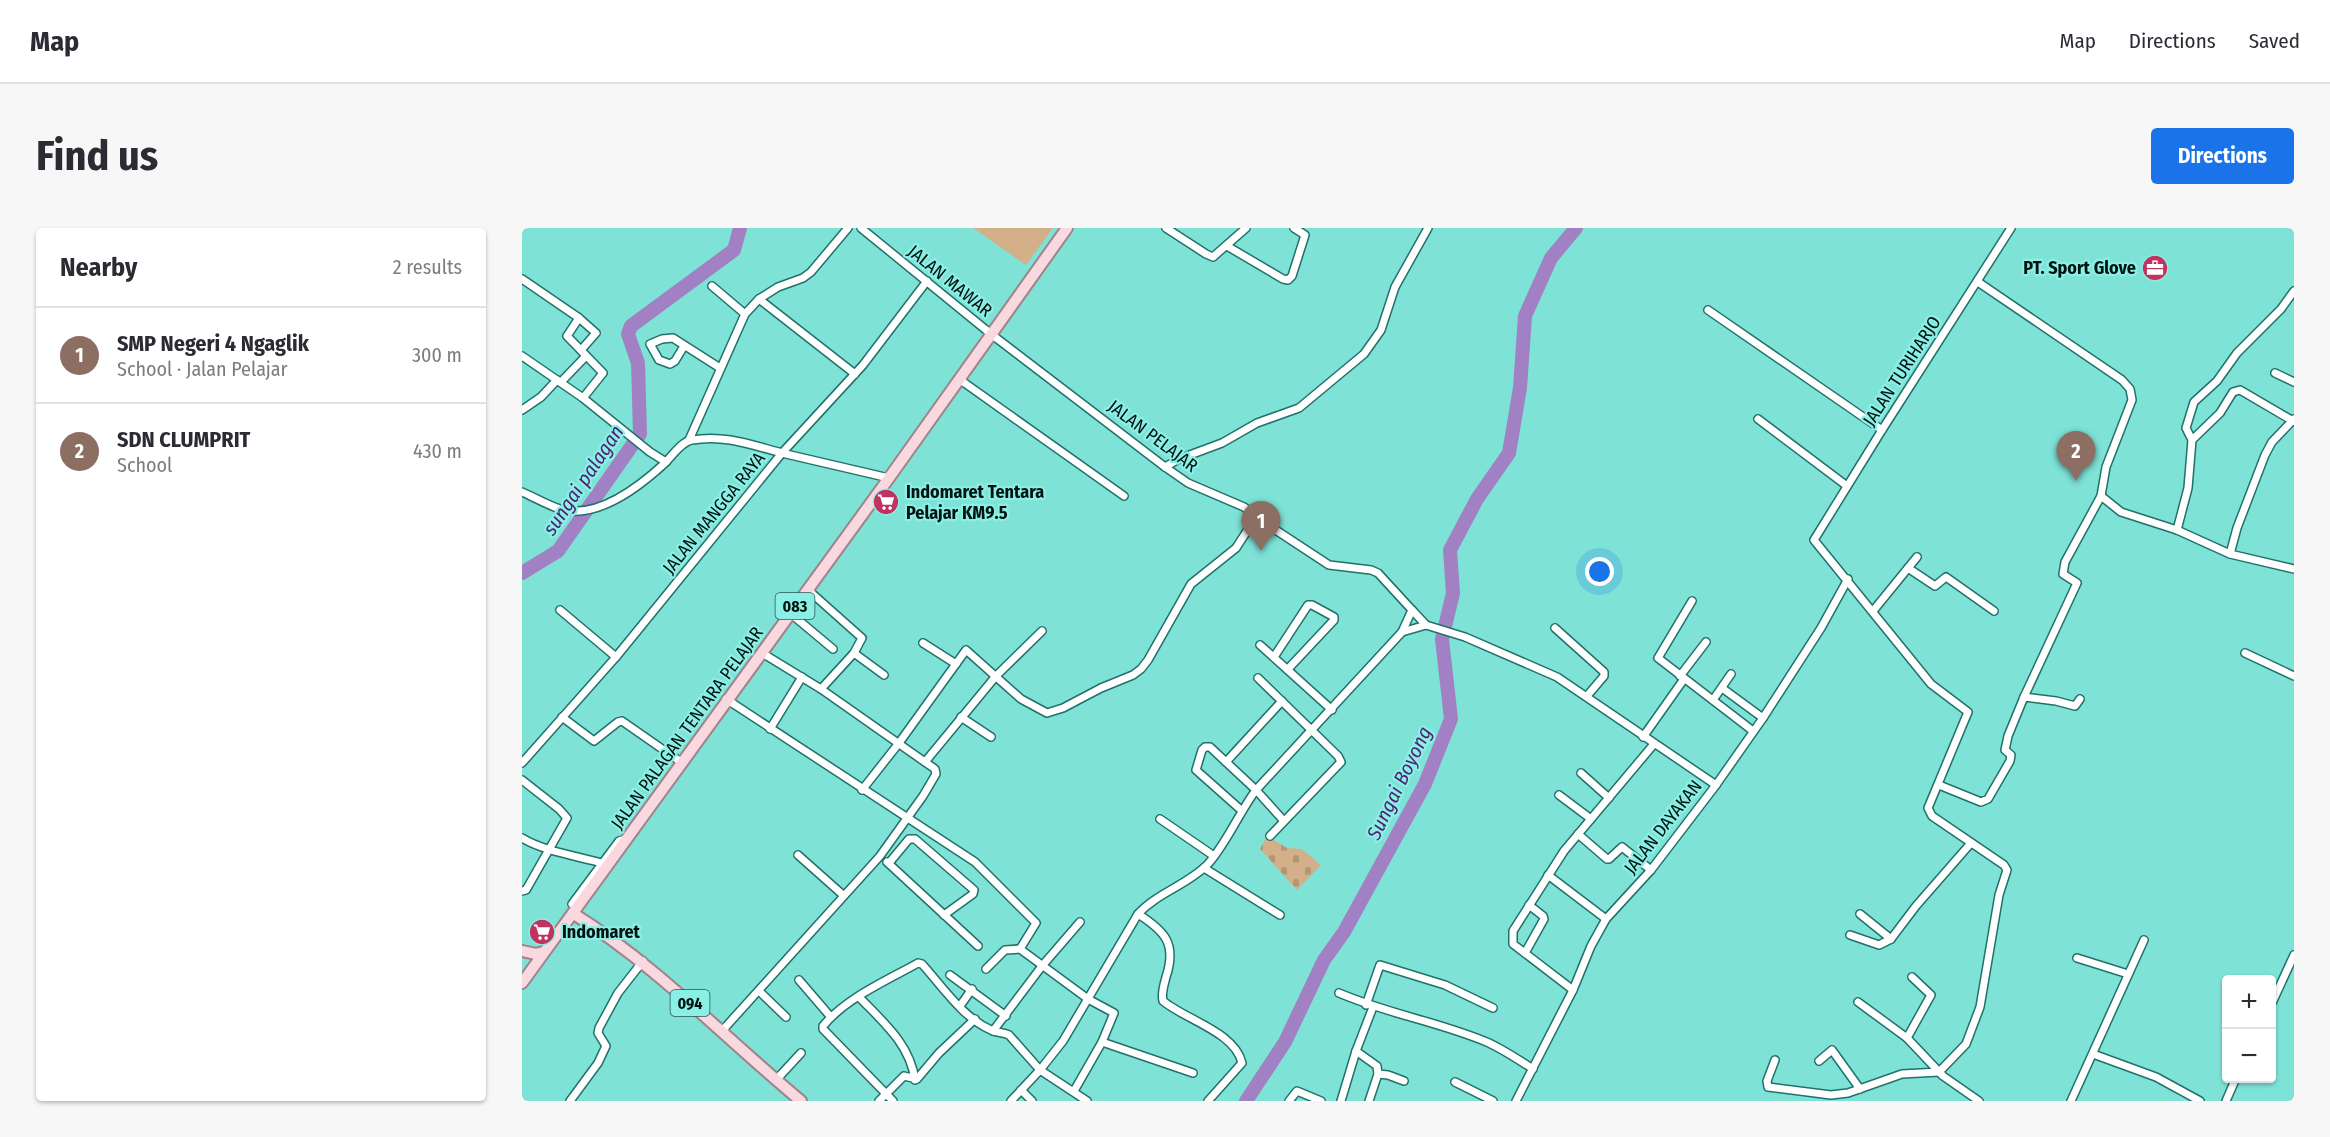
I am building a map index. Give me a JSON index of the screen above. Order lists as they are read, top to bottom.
{
  "streets": {
    "main road": ["083", "JALAN PALAGAN TENTARA PELAJAR", "094"],
    "street": [
      "JALAN MAWAR",
      "JALAN TURIHARJO",
      "JALAN PELAJAR",
      "JALAN MANGGA RAYA",
      "JALAN DAYAKAN"
    ]
  },
  "crossings": [
    ["JALAN MAWAR", "JALAN PELAJAR"],
    ["JALAN MAWAR", "JALAN MANGGA RAYA"],
    ["JALAN MAWAR", "JALAN PALAGAN TENTARA PELAJAR"],
    ["JALAN TURIHARJO", "JALAN DAYAKAN"],
    ["JALAN PELAJAR", "JALAN PALAGAN TENTARA PELAJAR"],
    ["JALAN PALAGAN TENTARA PELAJAR", "094"]
  ],
  "water": ["sungai palagan", "Sungai Boyong"],
  "places": {
    "office": ["PT. Sport Glove"],
    "supermarket": ["Indomaret Tentara Pelajar KM9.5", "Indomaret"]
  },
  "page": {
    "header": "Map",
    "nav": ["Map", "Directions", "Saved"],
    "buttons": "Directions",
    "title": "Find us",
    "heading": ["Nearby", "2 results"],
    "list": [
      {
        "mark": "1",
        "name": "SMP Negeri 4 Ngaglik",
        "note": "School · Jalan Pelajar",
        "value": "300 m"
      },
      {
        "mark": "2",
        "name": "SDN CLUMPRIT",
        "note": "School",
        "value": "430 m"
      }
    ],
    "pins": ["2", "1"],
    "map_buttons": ["+", "−"]
  }
}
